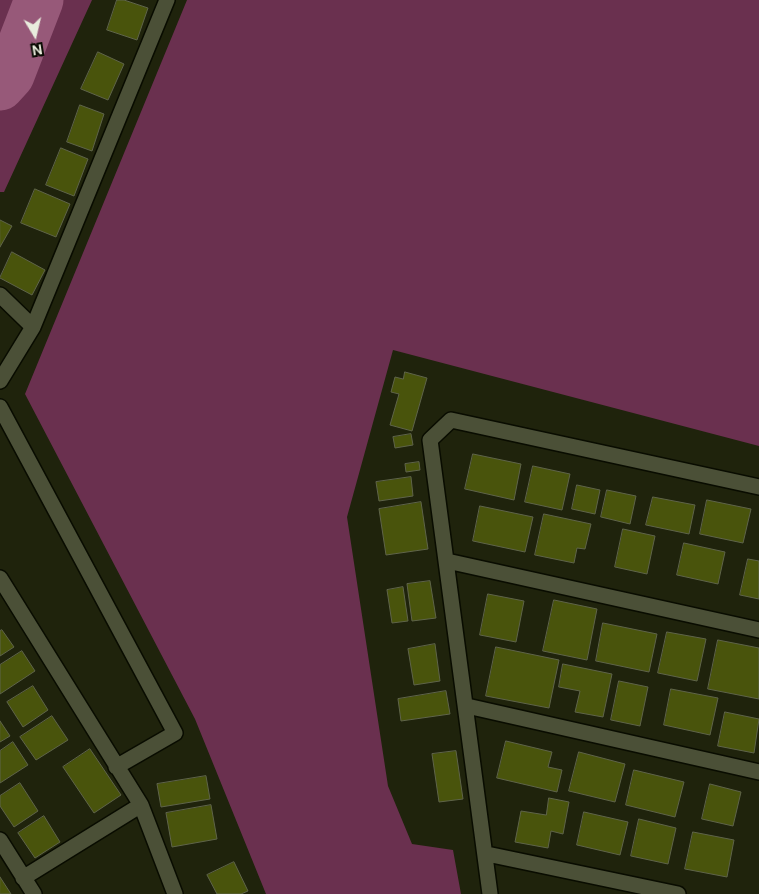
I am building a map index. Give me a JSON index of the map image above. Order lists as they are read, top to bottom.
{
  "north": "bottom"
}
